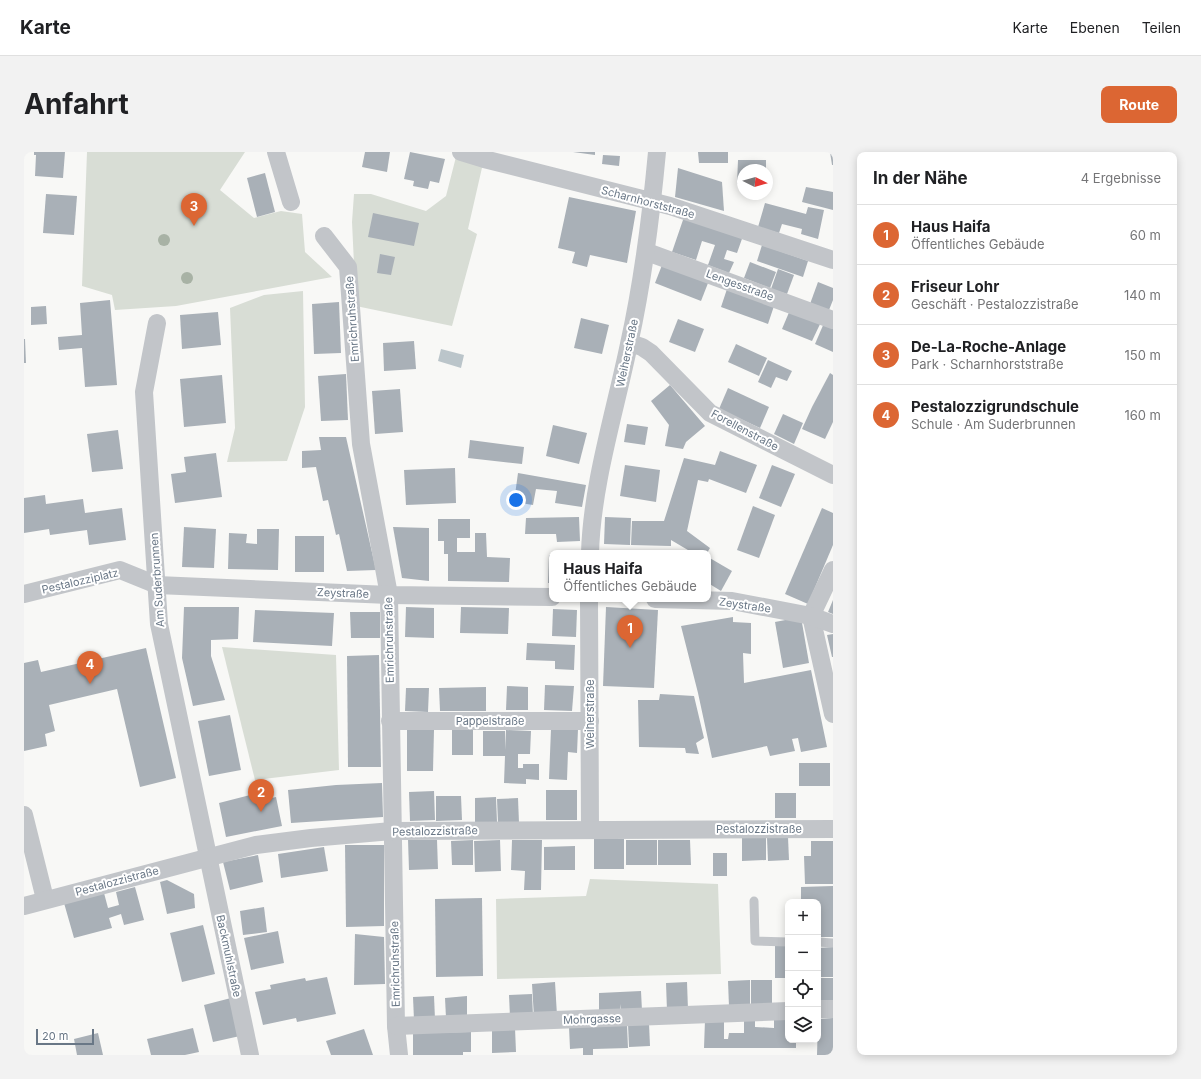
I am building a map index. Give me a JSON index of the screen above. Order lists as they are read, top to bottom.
{
  "streets": {
    "street": [
      "Scharnhorststraße",
      "Lengesstraße",
      "Emrichruhstraße",
      "Weiherstraße",
      "Forellenstraße",
      "Am Suderbrunnen",
      "Pestalozziplatz",
      "Zeystraße",
      "Pappelstraße",
      "Pestalozzistraße",
      "Backmuhlstraße",
      "Mohrgasse"
    ]
  },
  "crossings": [
    ["Scharnhorststraße", "Weiherstraße"],
    ["Lengesstraße", "Weiherstraße"],
    ["Emrichruhstraße", "Zeystraße"],
    ["Emrichruhstraße", "Pappelstraße"],
    ["Emrichruhstraße", "Pestalozzistraße"],
    ["Emrichruhstraße", "Mohrgasse"],
    ["Weiherstraße", "Forellenstraße"],
    ["Weiherstraße", "Pappelstraße"],
    ["Weiherstraße", "Pestalozzistraße"],
    ["Am Suderbrunnen", "Pestalozziplatz"],
    ["Am Suderbrunnen", "Zeystraße"],
    ["Am Suderbrunnen", "Pestalozzistraße"],
    ["Am Suderbrunnen", "Backmuhlstraße"],
    ["Pestalozziplatz", "Zeystraße"],
    ["Pestalozzistraße", "Backmuhlstraße"]
  ],
  "scale_bar": "20 m",
  "north": "right",
  "page": {
    "header": "Karte",
    "nav": ["Karte", "Ebenen", "Teilen"],
    "buttons": "Route",
    "title": "Anfahrt",
    "heading": ["In der Nähe", "4 Ergebnisse"],
    "pins": [
      "3",
      "1",
      "4",
      "2"
    ],
    "list": [
      {
        "mark": "1",
        "name": "Haus Haifa",
        "note": "Öffentliches Gebäude",
        "value": "60 m"
      },
      {
        "mark": "2",
        "name": "Friseur Lohr",
        "note": "Geschäft · Pestalozzistraße",
        "value": "140 m"
      },
      {
        "mark": "3",
        "name": "De-La-Roche-Anlage",
        "note": "Park · Scharnhorststraße",
        "value": "150 m"
      },
      {
        "mark": "4",
        "name": "Pestalozzigrundschule",
        "note": "Schule · Am Suderbrunnen",
        "value": "160 m"
      }
    ],
    "popup": ["Haus Haifa", "Öffentliches Gebäude"],
    "map_buttons": ["+", "−"],
    "scale": "20 m"
  }
}
